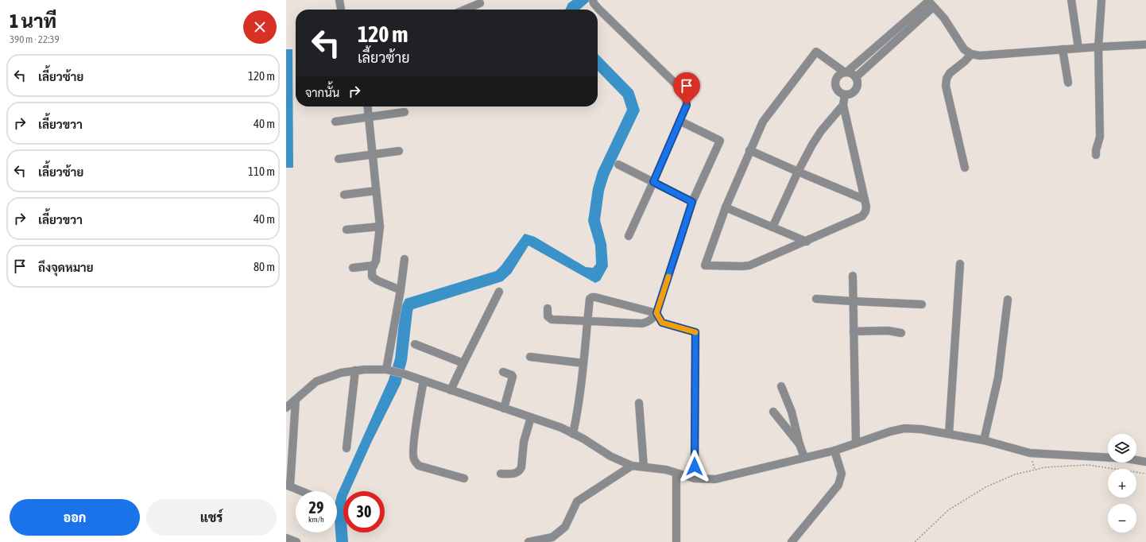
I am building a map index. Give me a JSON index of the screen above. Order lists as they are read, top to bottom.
{
  "page": {
    "heading": ["1 นาที", "390 m · 22:39"],
    "turn": ["120 m", "เลี้ยวซ้าย"],
    "list": [
      {
        "name": "เลี้ยวซ้าย",
        "value": "120 m"
      },
      {
        "name": "เลี้ยวขวา",
        "value": "40 m"
      },
      {
        "name": "เลี้ยวซ้าย",
        "value": "110 m"
      },
      {
        "name": "เลี้ยวขวา",
        "value": "40 m"
      },
      {
        "name": "ถึงจุดหมาย",
        "value": "80 m"
      }
    ],
    "then": "จากนั้น",
    "map_buttons": ["+", "−"],
    "speed": "29 km/h",
    "limit": "30",
    "buttons": ["ออก", "แชร์"]
  }
}
